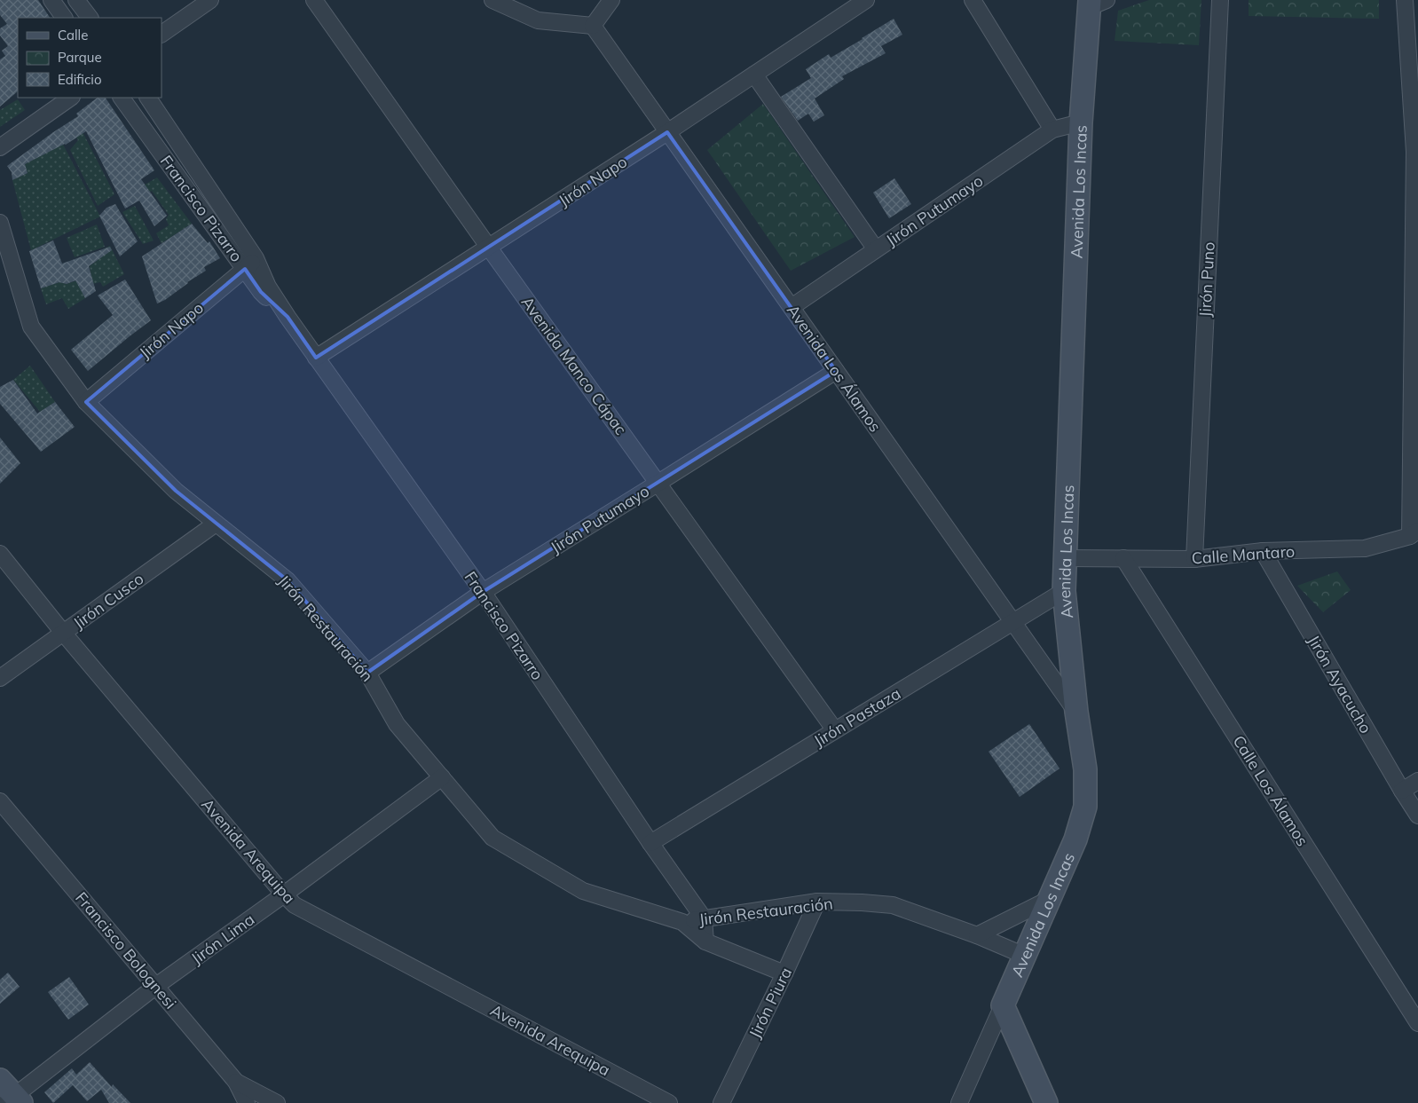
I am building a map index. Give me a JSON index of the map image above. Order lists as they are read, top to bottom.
{
  "streets": {
    "street": [
      "Jirón Napo",
      "Avenida Los Incas",
      "Francisco Pizarro",
      "Jirón Putumayo",
      "Jirón Puno",
      "Avenida Manco Cápac",
      "Avenida Los Álamos",
      "Calle Mantaro",
      "Jirón Cusco",
      "Jirón Restauración",
      "Jirón Ayacucho",
      "Jirón Pastaza",
      "Calle Los Álamos",
      "Avenida Arequipa",
      "Jirón Lima",
      "Francisco Bolognesi",
      "Jirón Piura"
    ]
  },
  "crossings": [
    ["Jirón Napo", "Francisco Pizarro"],
    ["Jirón Napo", "Avenida Manco Cápac"],
    ["Jirón Napo", "Avenida Los Álamos"],
    ["Jirón Napo", "Jirón Restauración"],
    ["Avenida Los Incas", "Jirón Putumayo"],
    ["Avenida Los Incas", "Avenida Los Álamos"],
    ["Avenida Los Incas", "Calle Mantaro"],
    ["Avenida Los Incas", "Jirón Restauración"],
    ["Avenida Los Incas", "Jirón Pastaza"],
    ["Francisco Pizarro", "Jirón Putumayo"],
    ["Francisco Pizarro", "Jirón Restauración"],
    ["Francisco Pizarro", "Jirón Pastaza"],
    ["Jirón Putumayo", "Avenida Manco Cápac"],
    ["Jirón Putumayo", "Avenida Los Álamos"],
    ["Jirón Putumayo", "Jirón Restauración"],
    ["Jirón Puno", "Calle Mantaro"],
    ["Avenida Manco Cápac", "Jirón Pastaza"],
    ["Avenida Los Álamos", "Jirón Pastaza"],
    ["Calle Mantaro", "Jirón Ayacucho"],
    ["Calle Mantaro", "Calle Los Álamos"],
    ["Jirón Cusco", "Jirón Restauración"],
    ["Jirón Cusco", "Avenida Arequipa"],
    ["Jirón Restauración", "Jirón Lima"],
    ["Jirón Restauración", "Jirón Piura"],
    ["Avenida Arequipa", "Jirón Lima"],
    ["Jirón Lima", "Francisco Bolognesi"]
  ],
  "legend": ["Calle", "Parque", "Edificio"]
}
